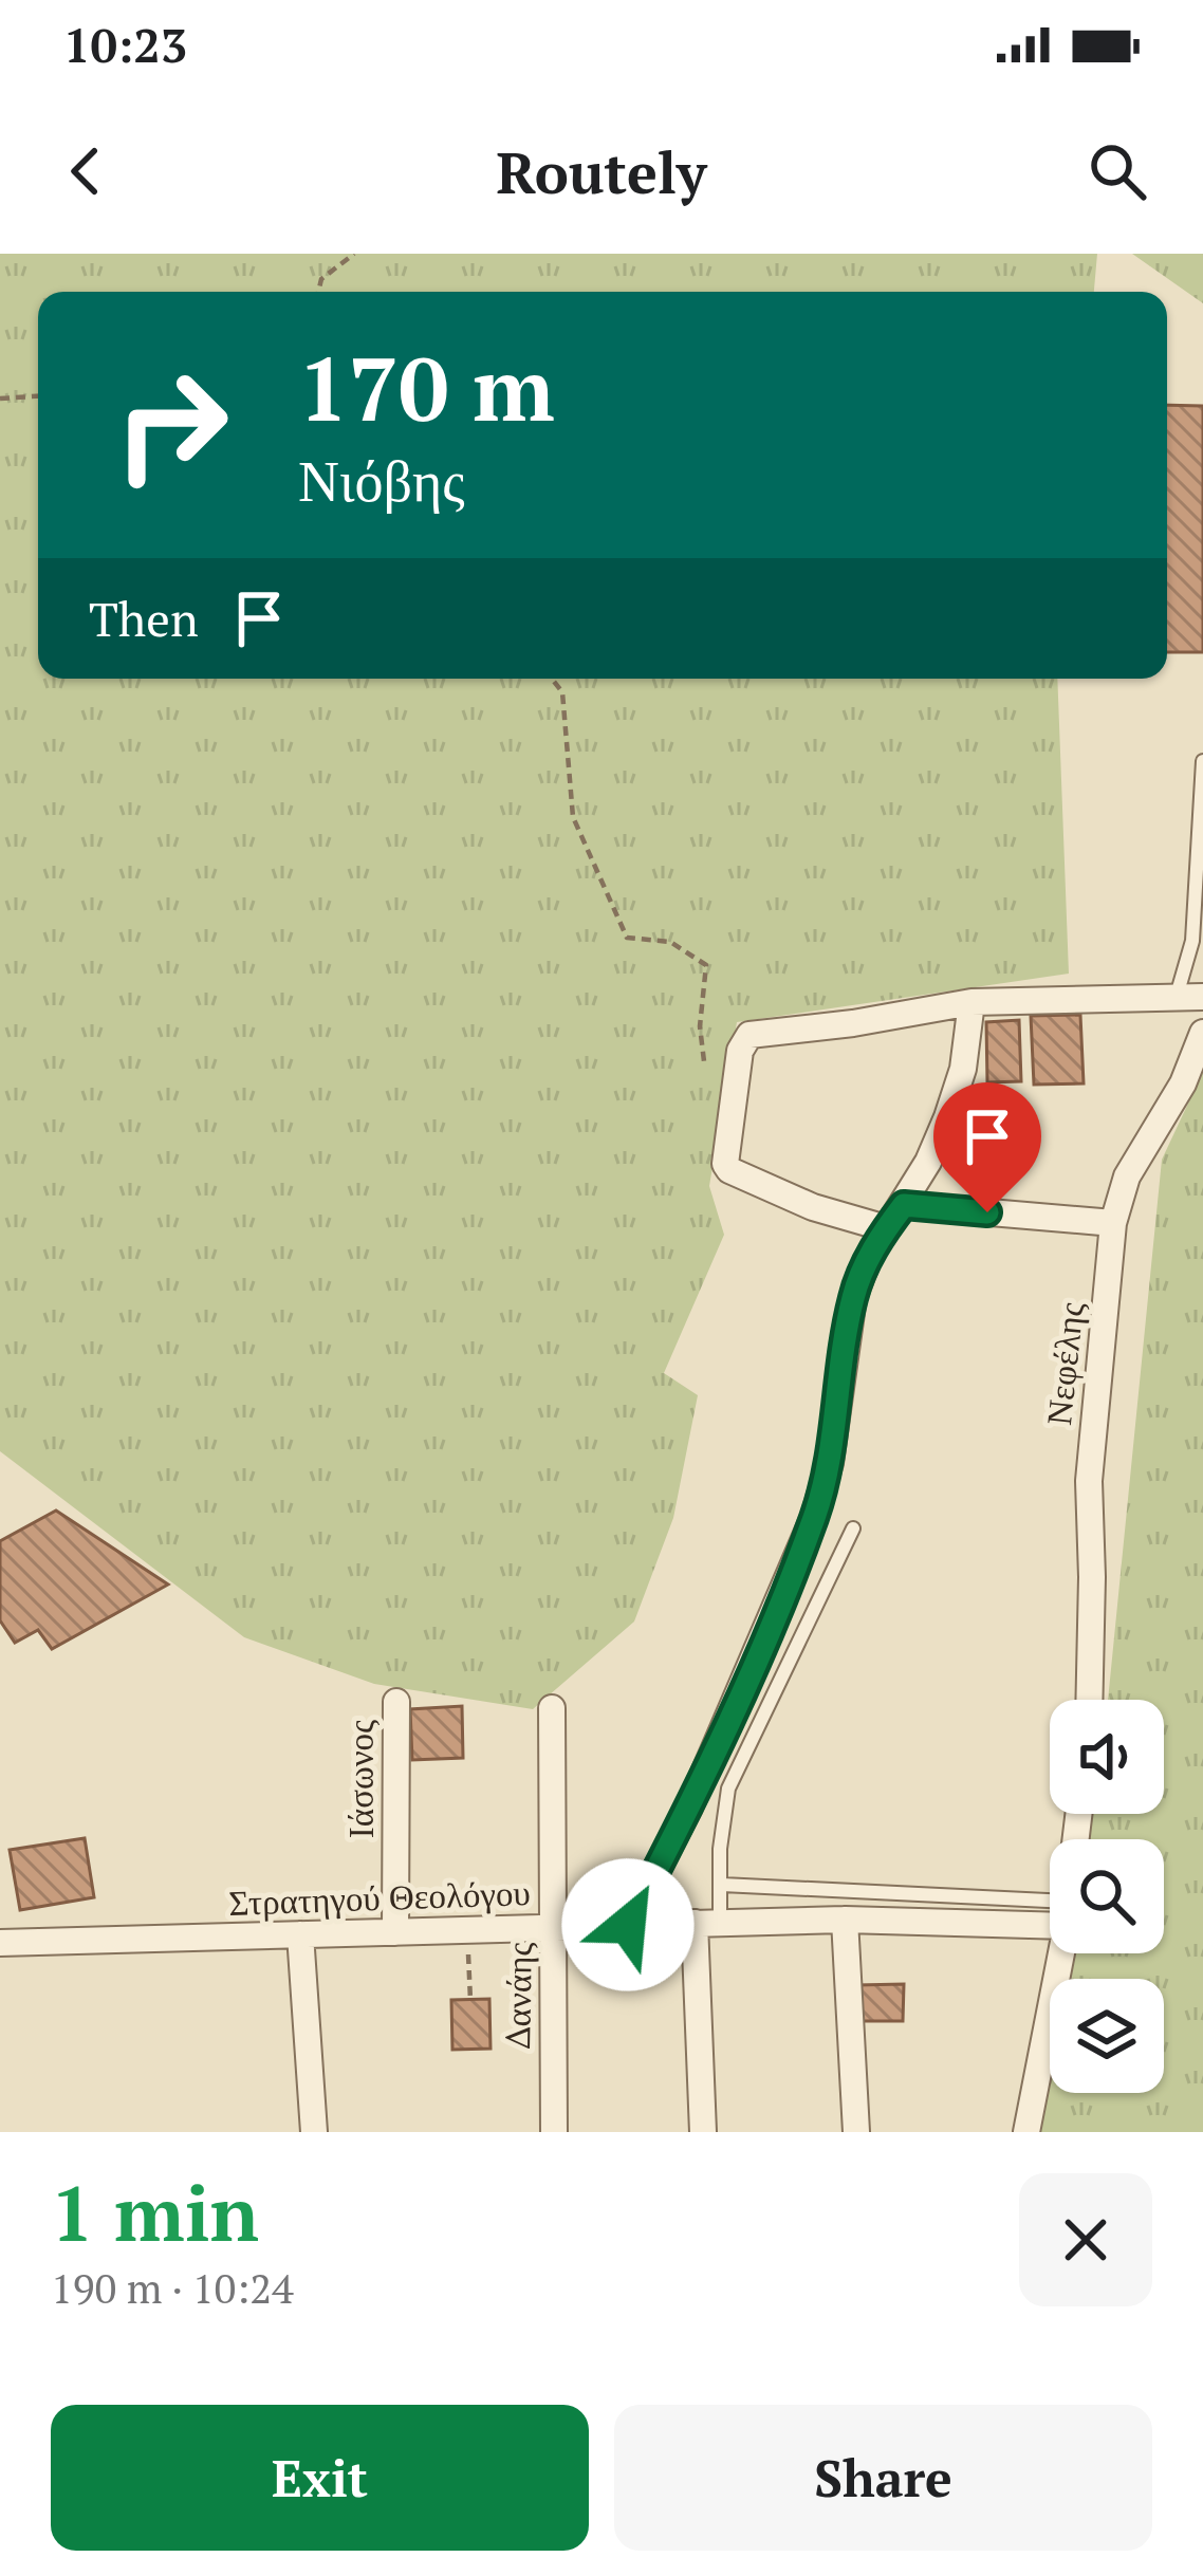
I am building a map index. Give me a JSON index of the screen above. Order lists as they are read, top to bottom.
{
  "streets": {
    "street": [
      "Νεφέλης",
      "Ιάσωνος",
      "Στρατηγού Θεολόγου",
      "Δανάης"
    ]
  },
  "crossings": [
    ["Ιάσωνος", "Στρατηγού Θεολόγου"],
    ["Στρατηγού Θεολόγου", "Δανάης"]
  ],
  "page": {
    "status": "10:23",
    "header": "Routely",
    "turn": ["170 m", "Νιόβης"],
    "then": "Then",
    "heading": ["1 min", "190 m · 10:24"],
    "buttons": ["Exit", "Share"]
  }
}
